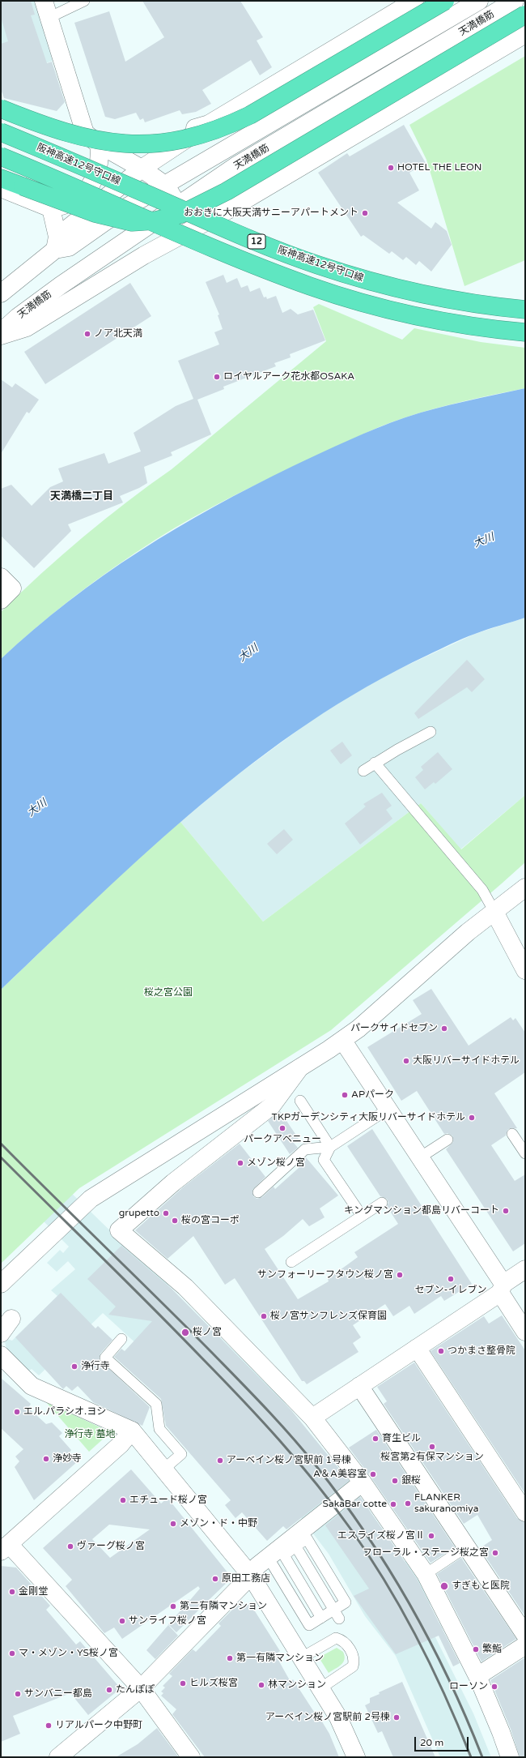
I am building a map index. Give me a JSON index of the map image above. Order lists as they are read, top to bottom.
{
  "streets": {
    "highway": ["阪神高速12号守口線", "12"],
    "street": ["天満橋筋"]
  },
  "districts": ["天満橋二丁目"],
  "water": ["大川"],
  "parks": ["桜之宮公園", "浄行寺 墓地"],
  "places": [
    "HOTEL THE LEON",
    "おおきに大阪天満サニーアパートメント",
    "ノア北天満",
    "ロイヤルアーク花水都OSAKA",
    "パークサイドセブン",
    "大阪リバーサイドホテル",
    "APパーク",
    "TKPガーデンシティ大阪リバーサイドホテル",
    "パークアベニュー",
    "メゾン桜ノ宮",
    "キングマンション都島リバーコート",
    "grupetto",
    "桜の宮コーポ",
    "サンフォーリーフタウン桜ノ宮",
    "セブン-イレブン",
    "桜ノ宮サンフレンズ保育園",
    "桜ノ宮",
    "つかまさ整骨院",
    "浄行寺",
    "エル.パラシオ.ヨシ",
    "育生ビル",
    "桜宮第2有保マンション",
    "浄妙寺",
    "アーベイン桜ノ宮駅前 1号棟",
    "A＆A美容室",
    "銀桜",
    "エチュード桜ノ宮",
    "FLANKER sakuranomiya",
    "SakaBar cotte",
    "メゾン・ド・中野",
    "エスライズ桜ノ宮Ⅱ",
    "ヴァーグ桜ノ宮",
    "フローラル・ステージ桜之宮",
    "原田工務店",
    "すぎもと医院",
    "金剛堂",
    "第二有隣マンション",
    "サンライフ桜ノ宮",
    "繁鮨",
    "マ・メゾン・YS桜ノ宮",
    "第一有隣マンション",
    "ヒルズ桜宮",
    "林マンション",
    "ローソン",
    "たんぽぽ",
    "サンバニー都島",
    "アーベイン桜ノ宮駅前 2号棟",
    "リアルパーク中野町"
  ],
  "scale_bar": "20 m"
}
